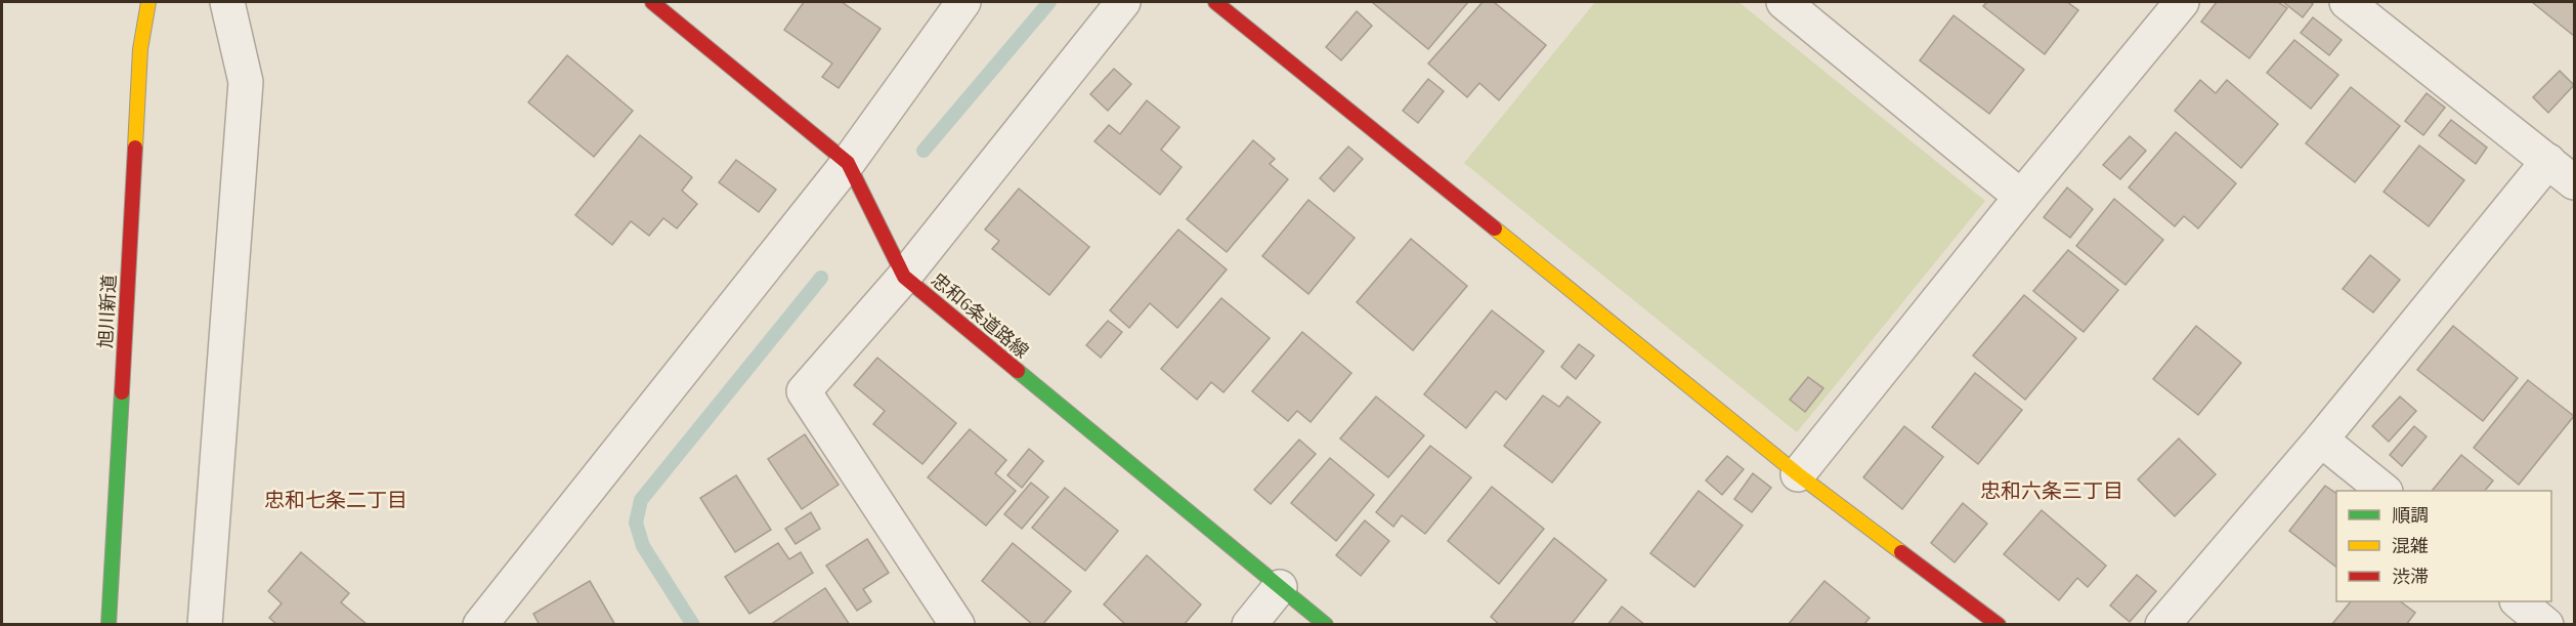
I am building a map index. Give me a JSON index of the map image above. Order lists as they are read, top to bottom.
{
  "streets": {
    "main road": ["旭川新道", "忠和6条道路線"]
  },
  "districts": ["忠和六条三丁目", "忠和七条二丁目"],
  "legend": ["順調", "混雑", "渋滞"]
}
